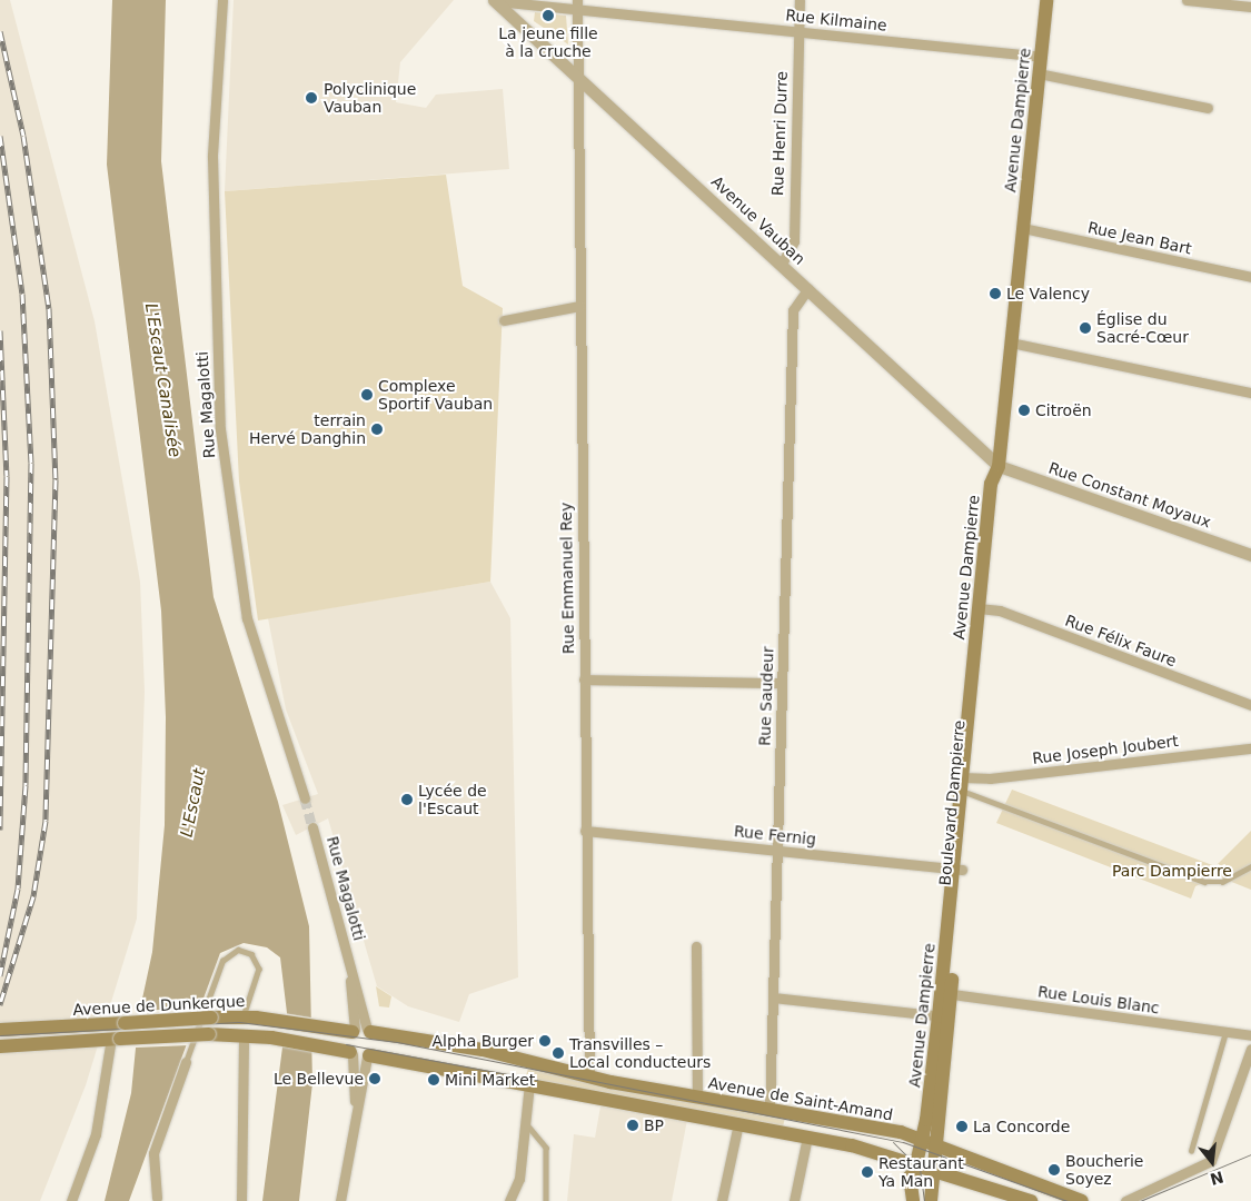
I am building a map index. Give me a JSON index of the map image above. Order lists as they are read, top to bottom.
{
  "streets": {
    "main road": [
      "Avenue Dampierre",
      "Boulevard Dampierre",
      "Avenue de Dunkerque",
      "Avenue de Saint-Amand"
    ],
    "street": [
      "Rue Kilmaine",
      "Rue Henri Durre",
      "Avenue Vauban",
      "Rue Jean Bart",
      "Rue Magalotti",
      "Rue Constant Moyaux",
      "Rue Emmanuel Rey",
      "Rue Félix Faure",
      "Rue Saudeur",
      "Rue Joseph Joubert",
      "Rue Fernig",
      "Rue Louis Blanc"
    ]
  },
  "crossings": [
    ["Rue Kilmaine", "Avenue Dampierre"],
    ["Rue Kilmaine", "Rue Henri Durre"],
    ["Rue Kilmaine", "Avenue Vauban"],
    ["Rue Kilmaine", "Rue Emmanuel Rey"],
    ["Avenue Dampierre", "Avenue Vauban"],
    ["Avenue Dampierre", "Rue Jean Bart"],
    ["Avenue Dampierre", "Rue Constant Moyaux"],
    ["Avenue Dampierre", "Boulevard Dampierre"],
    ["Avenue Dampierre", "Avenue de Saint-Amand"],
    ["Rue Henri Durre", "Avenue Vauban"],
    ["Avenue Vauban", "Rue Constant Moyaux"],
    ["Avenue Vauban", "Rue Emmanuel Rey"],
    ["Avenue Vauban", "Rue Saudeur"],
    ["Avenue Vauban", "Boulevard Dampierre"],
    ["Rue Magalotti", "Avenue de Dunkerque"],
    ["Rue Magalotti", "Avenue de Saint-Amand"],
    ["Rue Constant Moyaux", "Boulevard Dampierre"],
    ["Rue Emmanuel Rey", "Rue Fernig"],
    ["Rue Emmanuel Rey", "Avenue de Saint-Amand"],
    ["Rue Félix Faure", "Boulevard Dampierre"],
    ["Rue Saudeur", "Rue Fernig"],
    ["Rue Saudeur", "Avenue de Saint-Amand"],
    ["Rue Joseph Joubert", "Boulevard Dampierre"],
    ["Boulevard Dampierre", "Rue Fernig"],
    ["Boulevard Dampierre", "Rue Louis Blanc"],
    ["Avenue de Dunkerque", "Avenue de Saint-Amand"]
  ],
  "water": ["L'Escaut Canalisée", "L'Escaut"],
  "parks": ["Parc Dampierre"],
  "places": [
    "La jeune fille à la cruche",
    "Polyclinique Vauban",
    "Le Valency",
    "Église du Sacré-Cœur",
    "Complexe Sportif Vauban",
    "Citroën",
    "terrain Hervé Danghin",
    "Lycée de l'Escaut",
    "Alpha Burger",
    "Transvilles – Local conducteurs",
    "Le Bellevue",
    "Mini Market",
    "BP",
    "La Concorde",
    "Boucherie Soyez",
    "Restaurant Ya Man"
  ],
  "north": "bottom"
}
